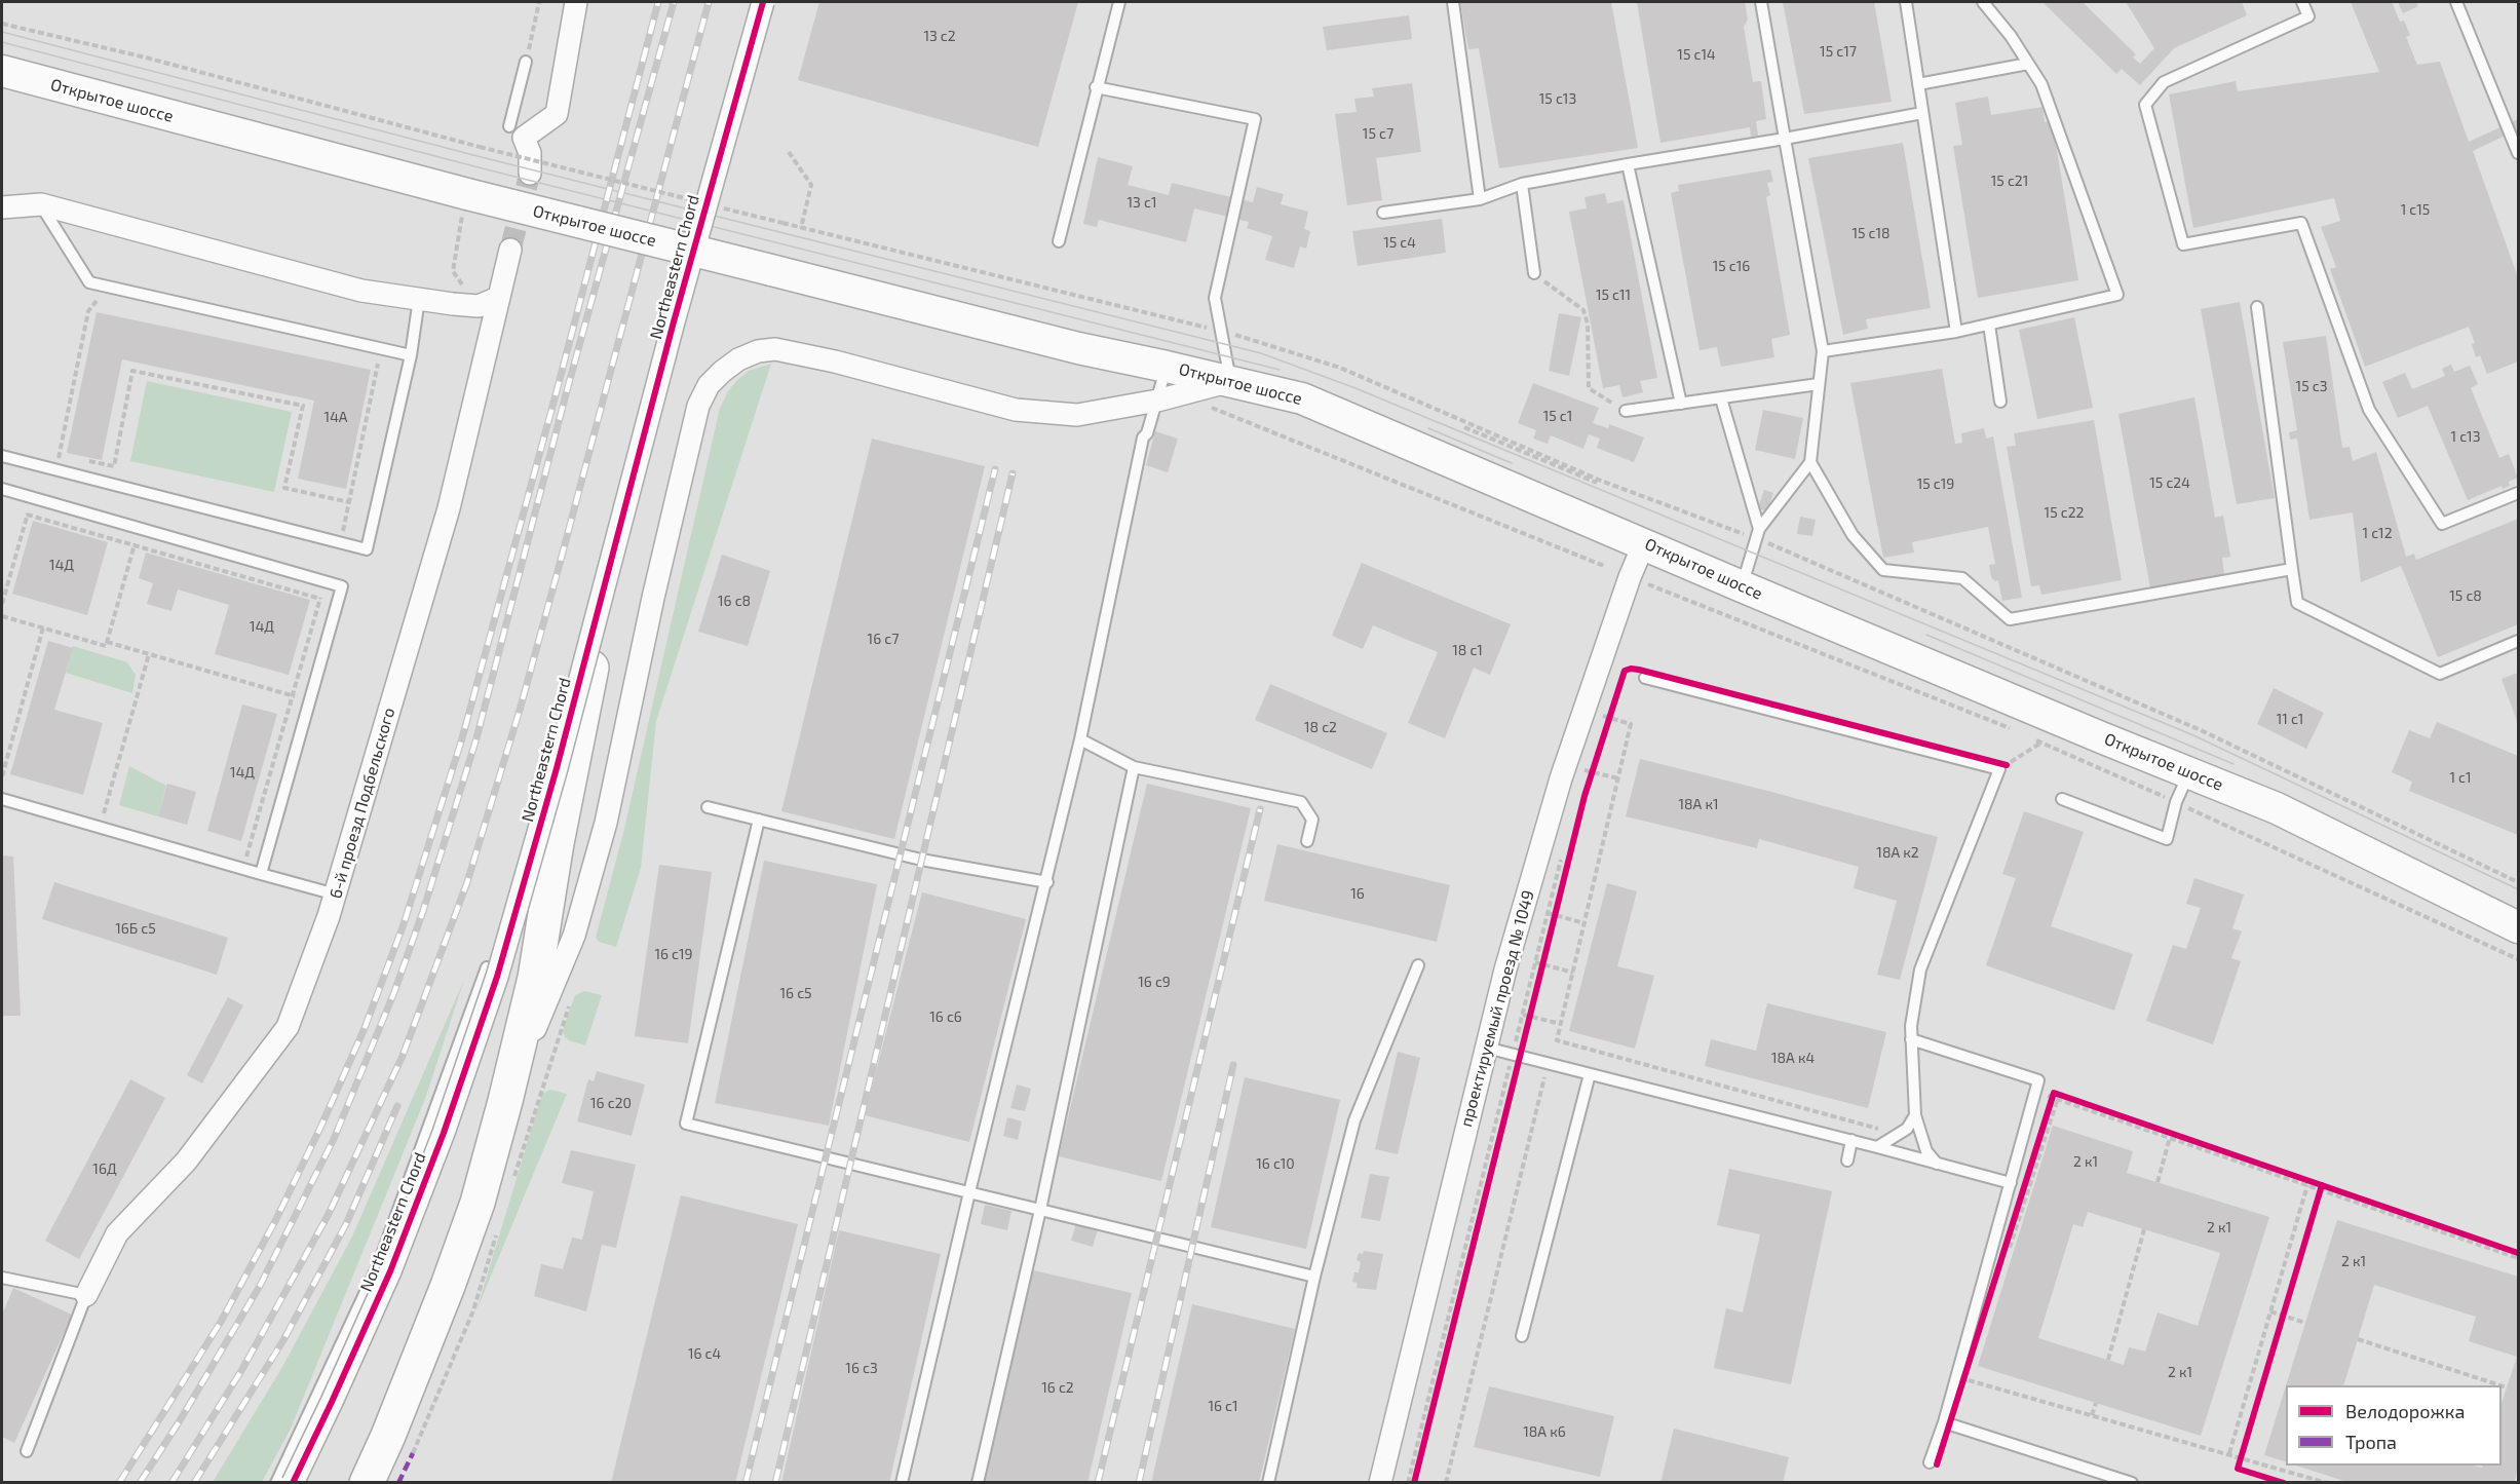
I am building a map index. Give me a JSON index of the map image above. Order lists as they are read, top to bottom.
{
  "streets": {
    "main road": ["Открытое шоссе", "Northeastern Chord"],
    "street": ["6-й проезд Подбельского", "проектируемый проезд № 1049"]
  },
  "crossings": [
    ["Открытое шоссе", "проектируемый проезд № 1049"]
  ],
  "house_numbers": [
    "13 с2",
    "15 с17",
    "15 с14",
    "15 с13",
    "15 с7",
    "15 с21",
    "13 с1",
    "1 с15",
    "15 с18",
    "15 с4",
    "15 с16",
    "15 с11",
    "15 с3",
    "15 с1",
    "14А",
    "1 с13",
    "15 с24",
    "15 с19",
    "15 с22",
    "1 с12",
    "14Д",
    "15 с8",
    "16 с8",
    "14Д",
    "16 с7",
    "18 c1",
    "11 с1",
    "18 c2",
    "14Д",
    "1 с1",
    "18А к1",
    "18А к2",
    "16",
    "16Б с5",
    "16 с19",
    "16 с9",
    "16 с5",
    "16 с6",
    "18А к4",
    "16 с20",
    "2 к1",
    "16 с10",
    "16Д",
    "2 к1",
    "2 к1",
    "16 с4",
    "16 с3",
    "2 к1",
    "16 с2",
    "16 с1",
    "18А к6"
  ],
  "legend": ["Велодорожка", "Тропа"]
}
